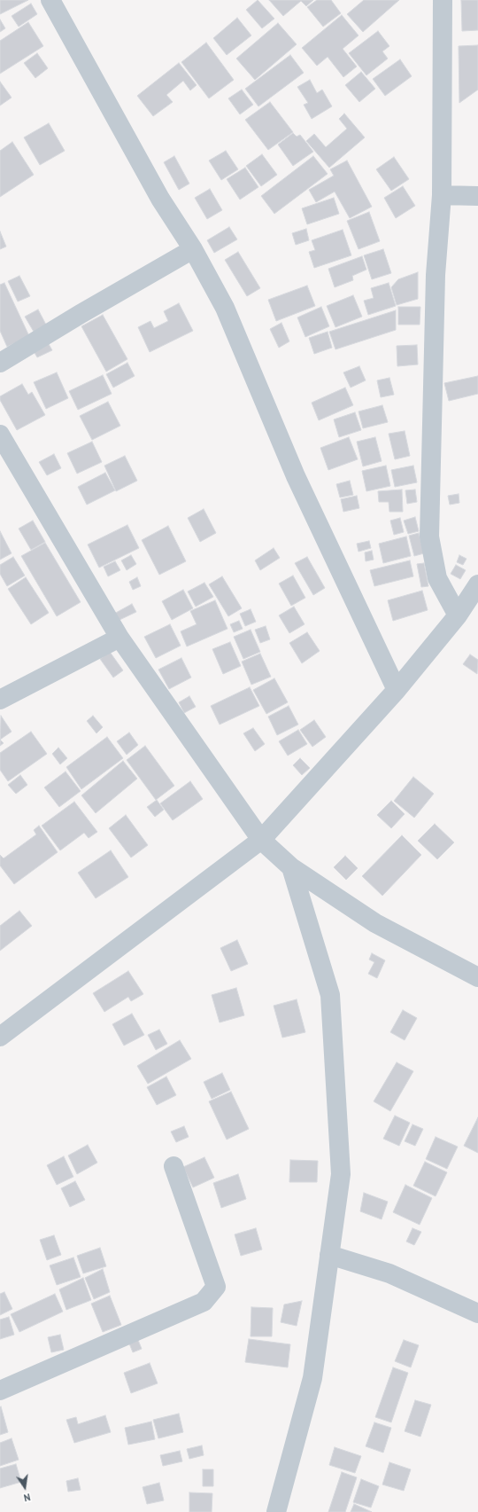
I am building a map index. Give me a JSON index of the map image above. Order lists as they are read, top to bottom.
{
  "north": "bottom"
}
